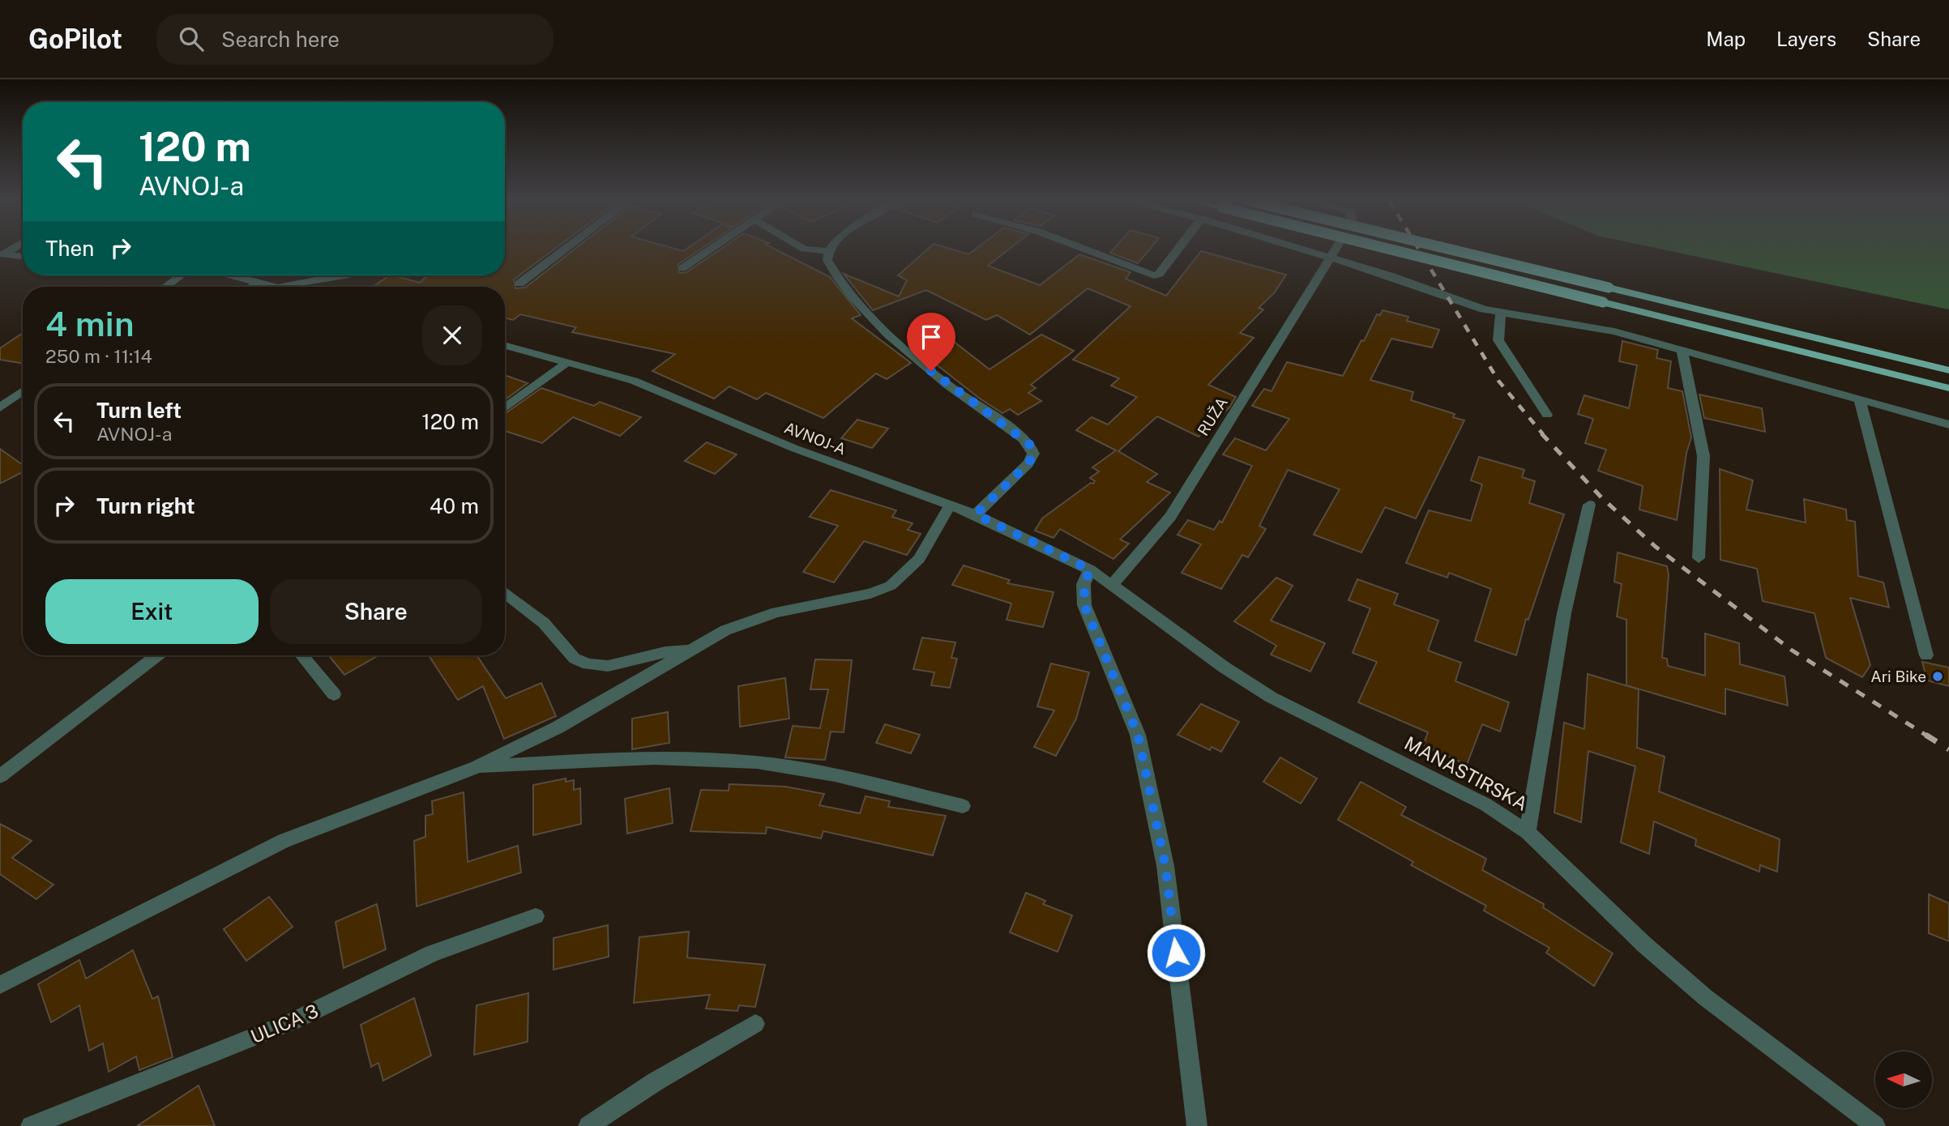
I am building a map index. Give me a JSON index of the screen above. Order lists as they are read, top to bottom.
{
  "streets": {
    "street": [
      "RUŽA",
      "AVNOJ-A",
      "MANASTIRSKA",
      "ULICA 3"
    ]
  },
  "crossings": [
    ["RUŽA", "AVNOJ-A"],
    ["RUŽA", "MANASTIRSKA"],
    ["AVNOJ-A", "MANASTIRSKA"]
  ],
  "places": ["Ari Bike"],
  "north": "left",
  "page": {
    "header": "GoPilot",
    "search": "Search here",
    "nav": ["Map", "Layers", "Share"],
    "turn": ["120 m", "AVNOJ-a"],
    "then": "Then",
    "heading": ["4 min", "250 m · 11:14"],
    "list": [
      {
        "name": "Turn left",
        "note": "AVNOJ-a",
        "value": "120 m"
      },
      {
        "name": "Turn right",
        "value": "40 m"
      }
    ],
    "buttons": ["Exit", "Share"]
  }
}
